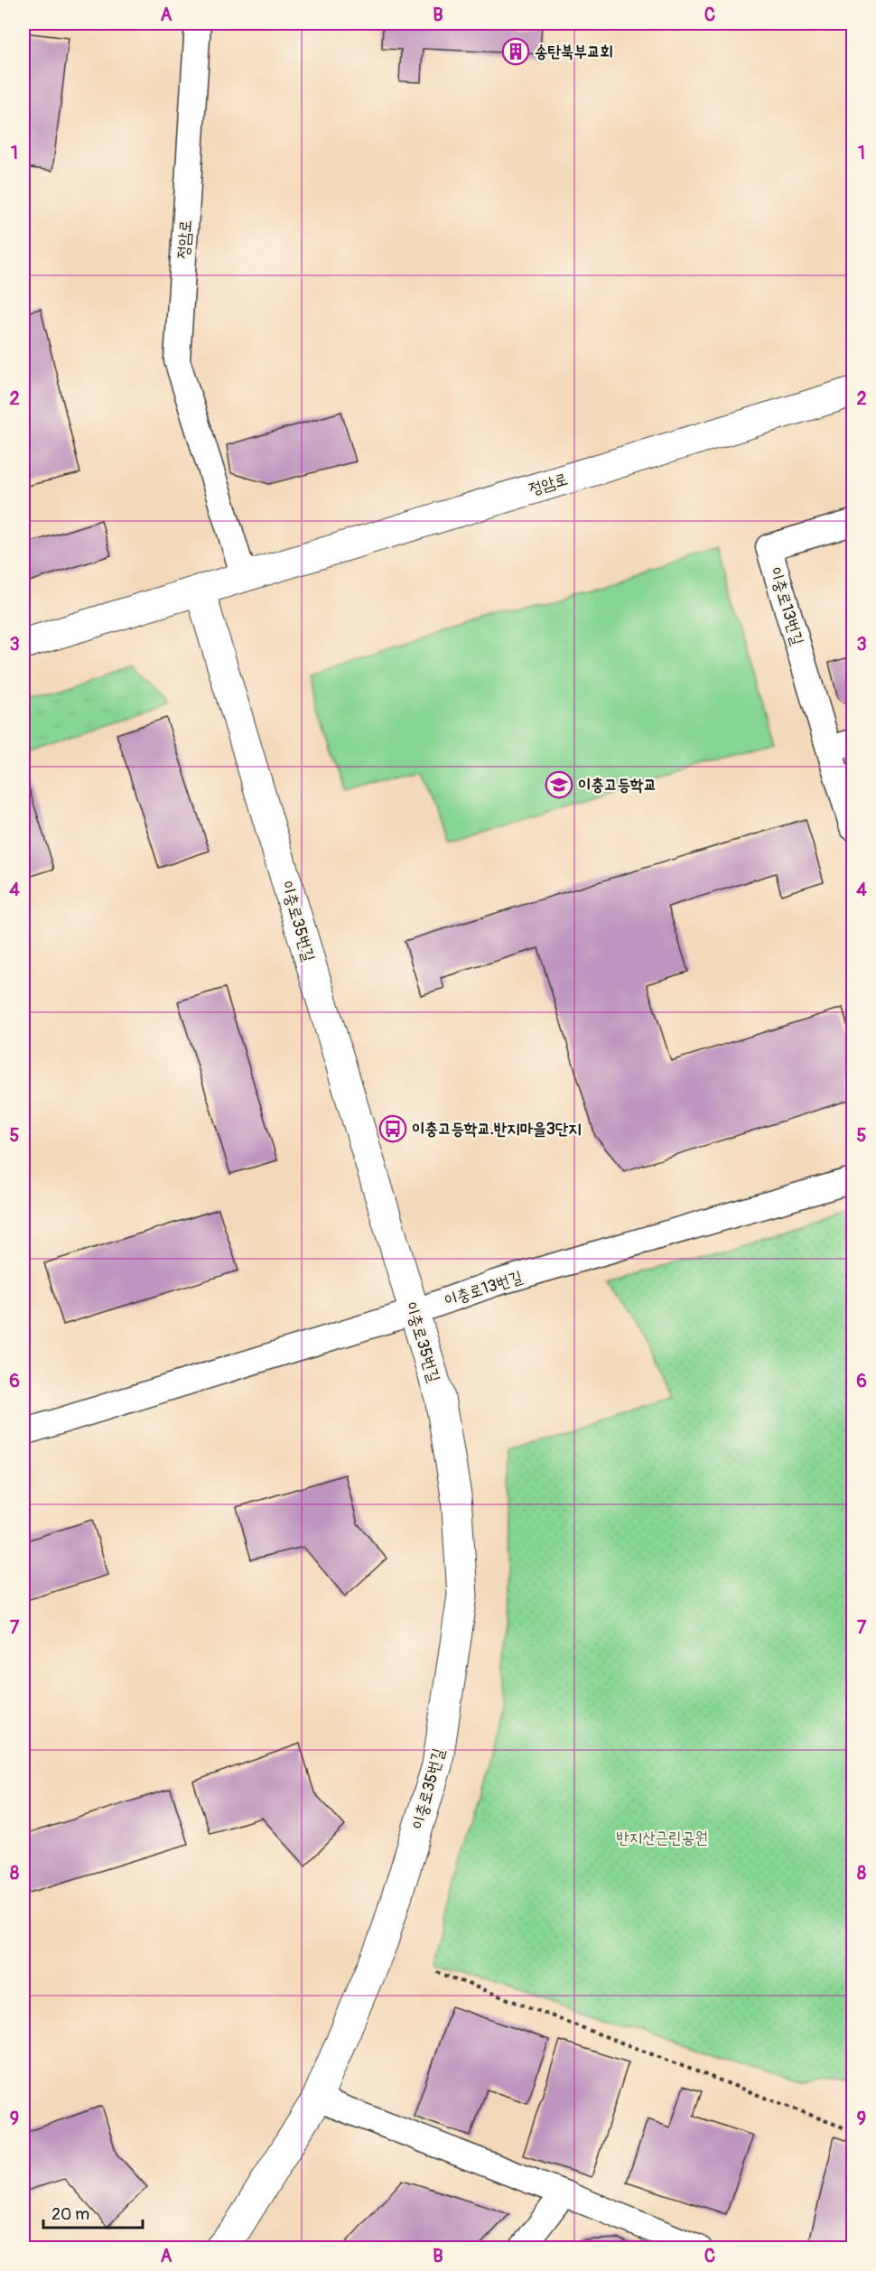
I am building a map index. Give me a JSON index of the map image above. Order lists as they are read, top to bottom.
{
  "streets": {
    "street": ["정암로", "이충로13번길", "이충로35번길"]
  },
  "crossings": [
    ["정암로", "이충로35번길"],
    ["이충로13번길", "이충로35번길"]
  ],
  "parks": ["반지산근린공원"],
  "places": {
    "building": ["송탄북부교회"],
    "school or university": ["이충고등학교"],
    "bus stop": ["이충고등학교.반지마을3단지"]
  },
  "scale_bar": "20 m",
  "grid": {
    "columns": ["A", "B", "C"],
    "rows": [
      "1",
      "2",
      "3",
      "4",
      "5",
      "6",
      "7",
      "8",
      "9"
    ]
  }
}
